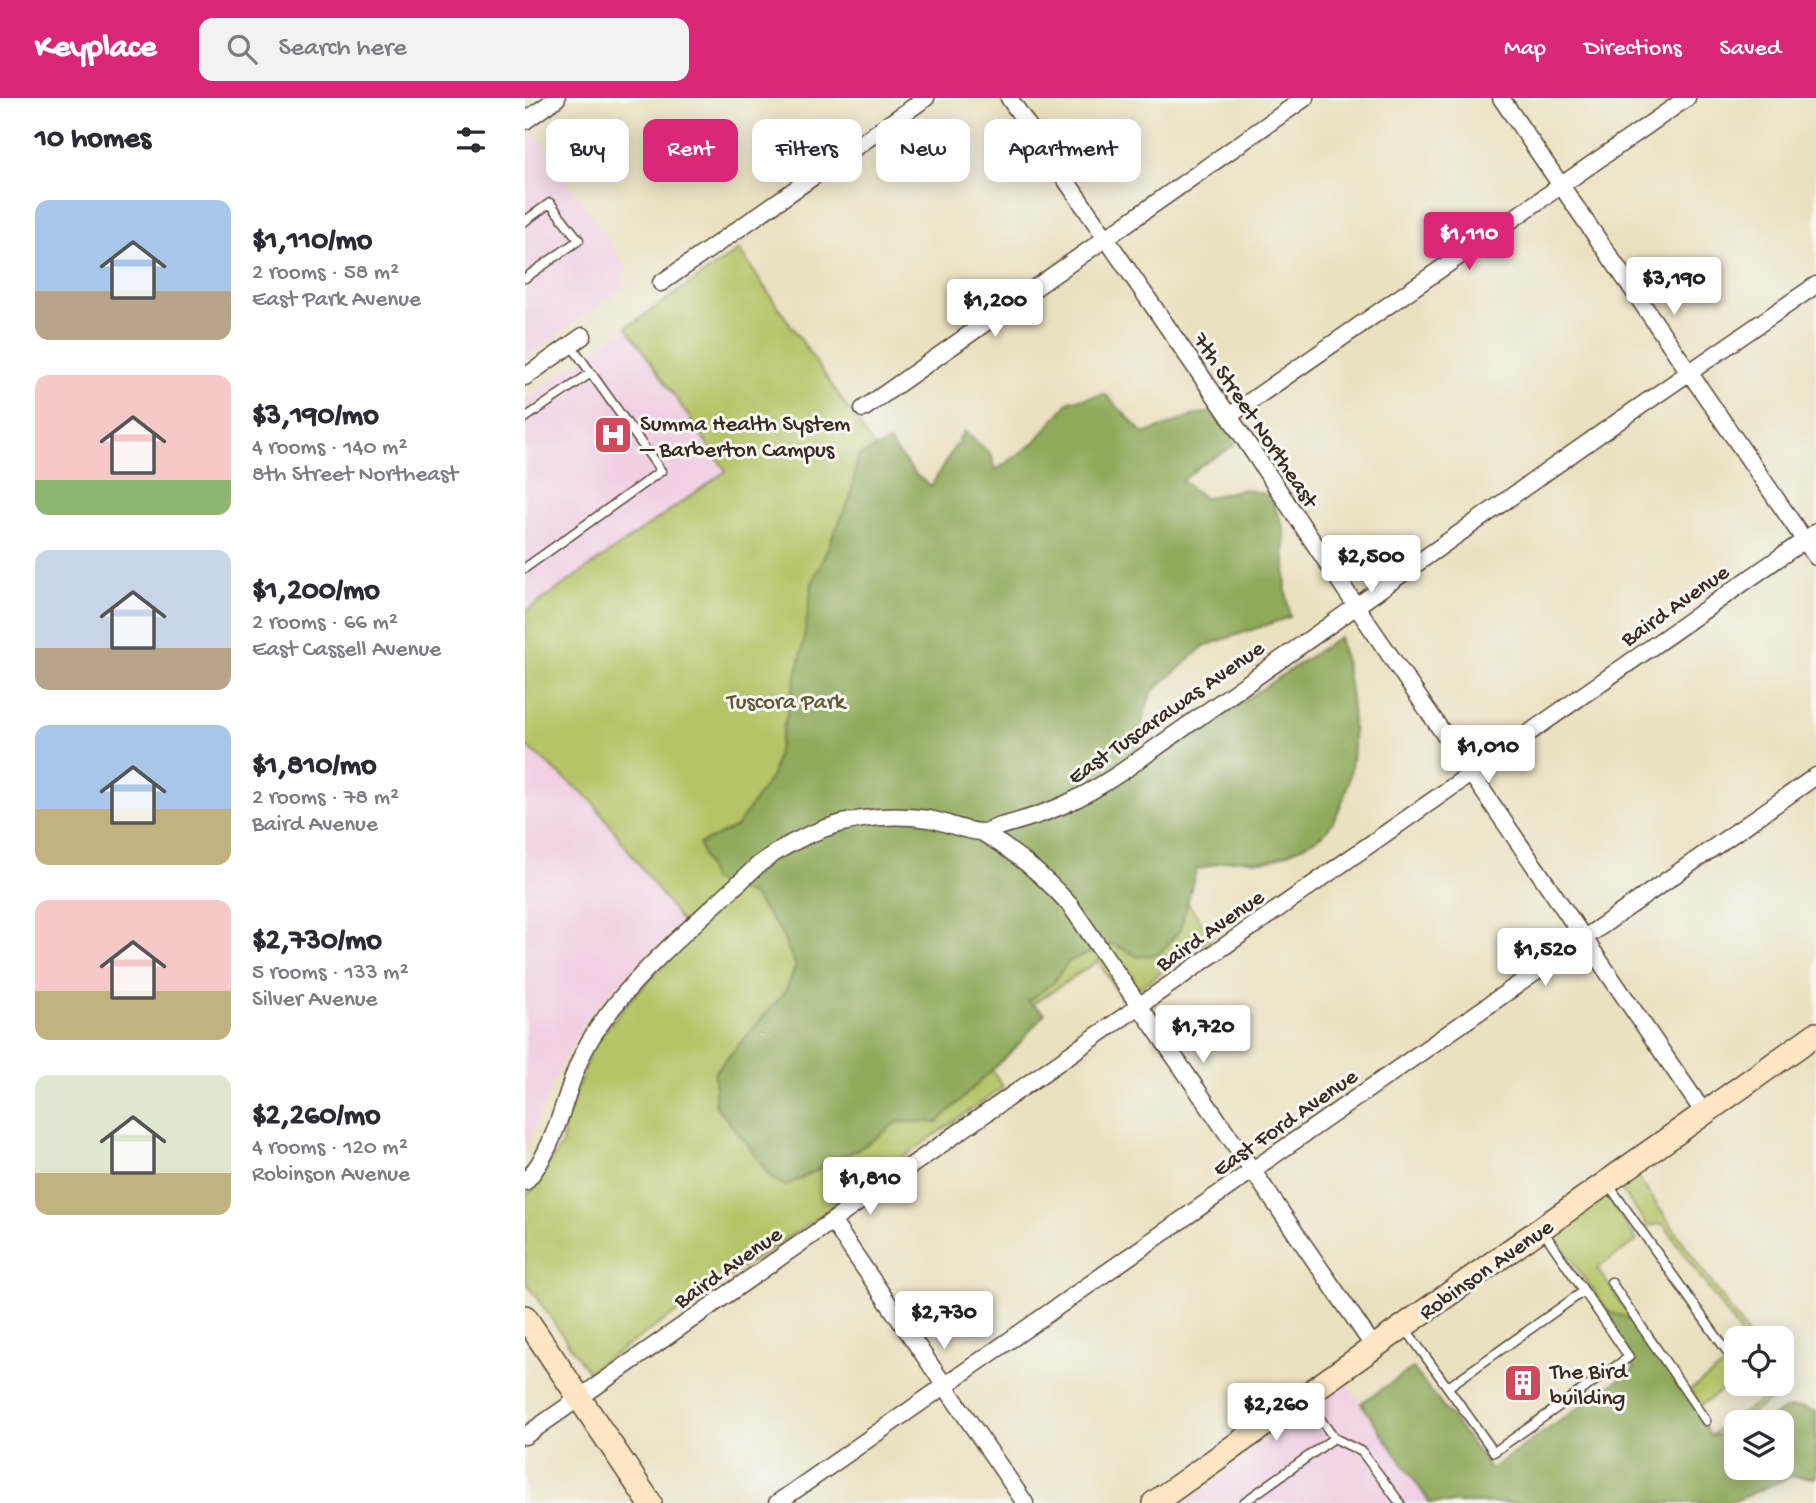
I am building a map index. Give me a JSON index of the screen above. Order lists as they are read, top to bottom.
{
  "streets": {
    "main road": ["Robinson Avenue"],
    "street": [
      "7th Street Northeast",
      "Baird Avenue",
      "East Tuscarawas Avenue",
      "East Ford Avenue"
    ]
  },
  "crossings": [
    ["7th Street Northeast", "Baird Avenue"],
    ["7th Street Northeast", "East Tuscarawas Avenue"],
    ["7th Street Northeast", "East Ford Avenue"],
    ["7th Street Northeast", "Robinson Avenue"]
  ],
  "parks": ["Tuscora Park"],
  "places": {
    "hospital": ["Summa Health System – Barberton Campus"],
    "building": ["The Bird building"]
  },
  "page": {
    "header": "Keyplace",
    "search": "Search here",
    "nav": ["Map", "Directions", "Saved"],
    "heading": "10 homes",
    "chip": [
      "Buy",
      "Rent",
      "Filters",
      "New",
      "Apartment"
    ],
    "list": [
      {
        "name": "$1,110/mo",
        "note": "2 rooms · 58 m² · East Park Avenue"
      },
      {
        "name": "$3,190/mo",
        "note": "4 rooms · 140 m² · 8th Street Northeast"
      },
      {
        "name": "$1,200/mo",
        "note": "2 rooms · 66 m² · East Cassell Avenue"
      },
      {
        "name": "$1,810/mo",
        "note": "2 rooms · 78 m² · Baird Avenue"
      },
      {
        "name": "$2,730/mo",
        "note": "5 rooms · 133 m² · Silver Avenue"
      },
      {
        "name": "$2,260/mo",
        "note": "4 rooms · 120 m² · Robinson Avenue"
      }
    ],
    "price": [
      "$1,110",
      "$3,190",
      "$1,200",
      "$2,500",
      "$1,010",
      "$1,520",
      "$1,720",
      "$1,810",
      "$2,730",
      "$2,260"
    ]
  }
}
